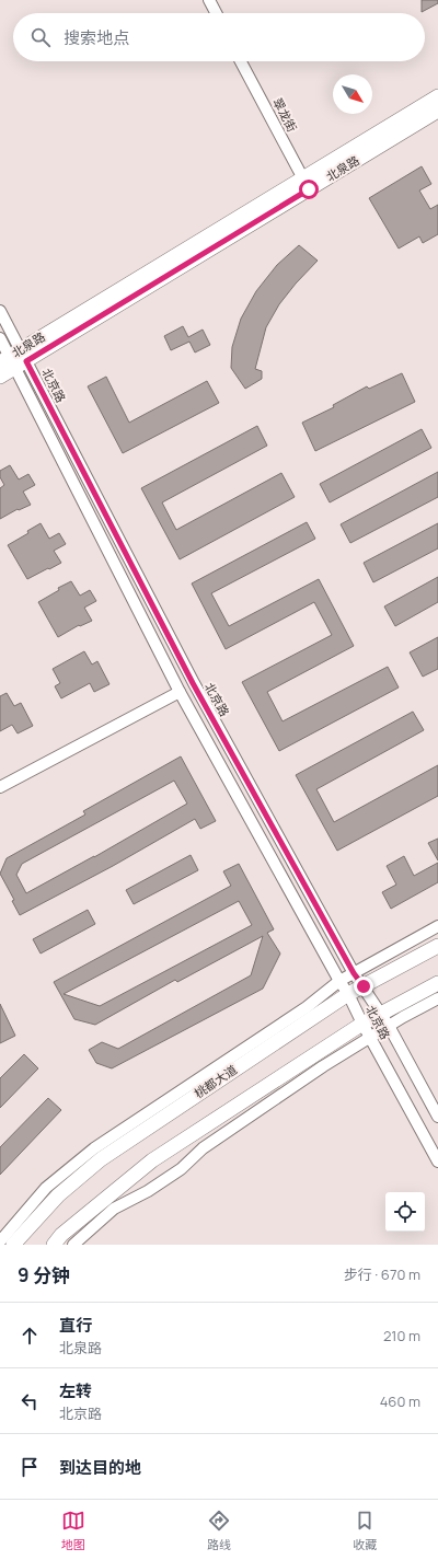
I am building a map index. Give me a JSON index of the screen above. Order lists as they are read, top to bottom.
{
  "streets": {
    "main road": ["北泉路", "桃都大道"],
    "street": ["翠龙街", "北京路"]
  },
  "crossings": [
    ["翠龙街", "北泉路"],
    ["北泉路", "北京路"],
    ["北京路", "桃都大道"]
  ],
  "north": "bottom right",
  "page": {
    "search": "搜索地点",
    "heading": ["9 分钟", "步行 · 670 m"],
    "list": [
      ["直行", "北泉路", "210 m"],
      ["左转", "北京路", "460 m"],
      "到达目的地"
    ],
    "nav": ["地图", "路线", "收藏"]
  }
}
